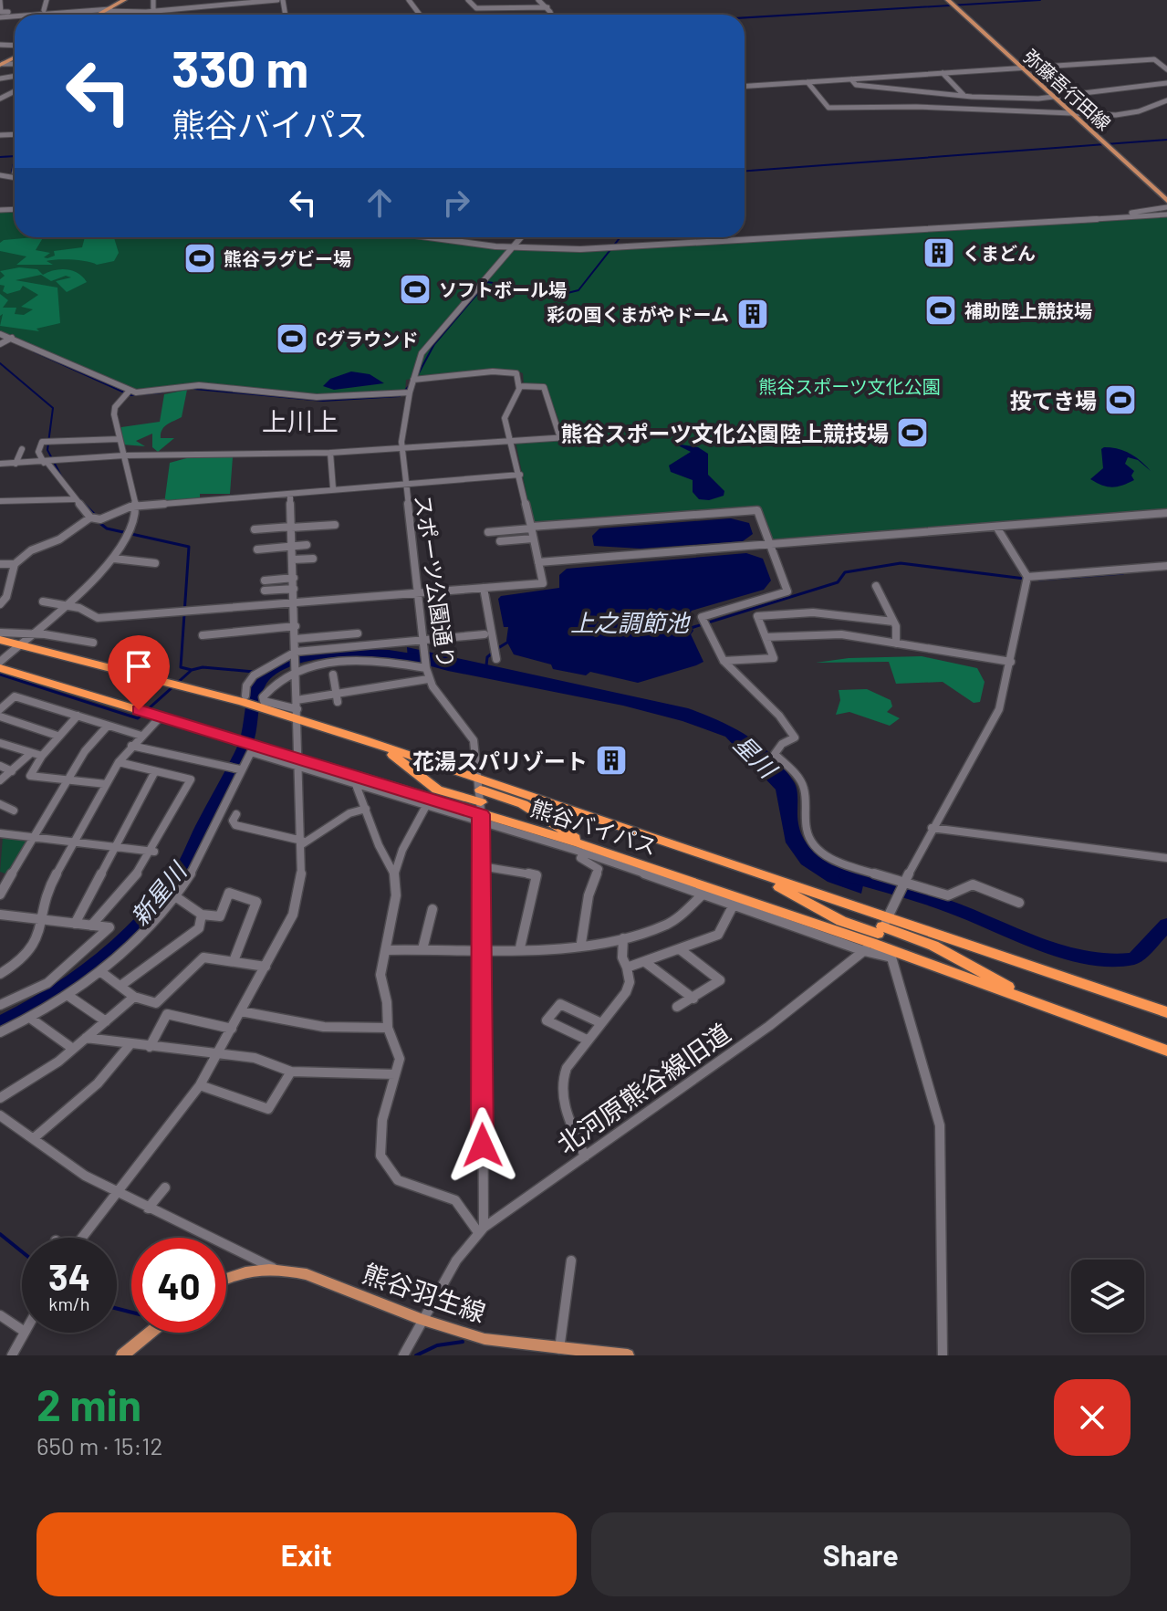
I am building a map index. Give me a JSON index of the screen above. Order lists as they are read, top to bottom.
{
  "streets": {
    "highway": ["熊谷バイパス"],
    "main road": ["弥藤吾行田線", "熊谷羽生線"],
    "street": ["スポーツ公園通り", "北河原熊谷線旧道"]
  },
  "crossings": [
    ["スポーツ公園通り", "熊谷バイパス"],
    ["スポーツ公園通り", "北河原熊谷線旧道"],
    ["熊谷バイパス", "北河原熊谷線旧道"],
    ["北河原熊谷線旧道", "熊谷羽生線"]
  ],
  "districts": ["上川上"],
  "water": ["上之調節池", "星川", "新星川"],
  "parks": ["熊谷スポーツ文化公園"],
  "places": {
    "building": ["くまどん", "彩の国くまがやドーム", "花湯スパリゾート"],
    "sports": [
      "熊谷ラグビー場",
      "ソフトボール場",
      "補助陸上競技場",
      "Cグラウンド",
      "投てき場",
      "熊谷スポーツ文化公園陸上競技場"
    ]
  },
  "page": {
    "turn": ["330 m", "熊谷バイパス"],
    "speed": "34 km/h",
    "limit": "40",
    "heading": ["2 min", "650 m · 15:12"],
    "buttons": ["Exit", "Share"]
  }
}
